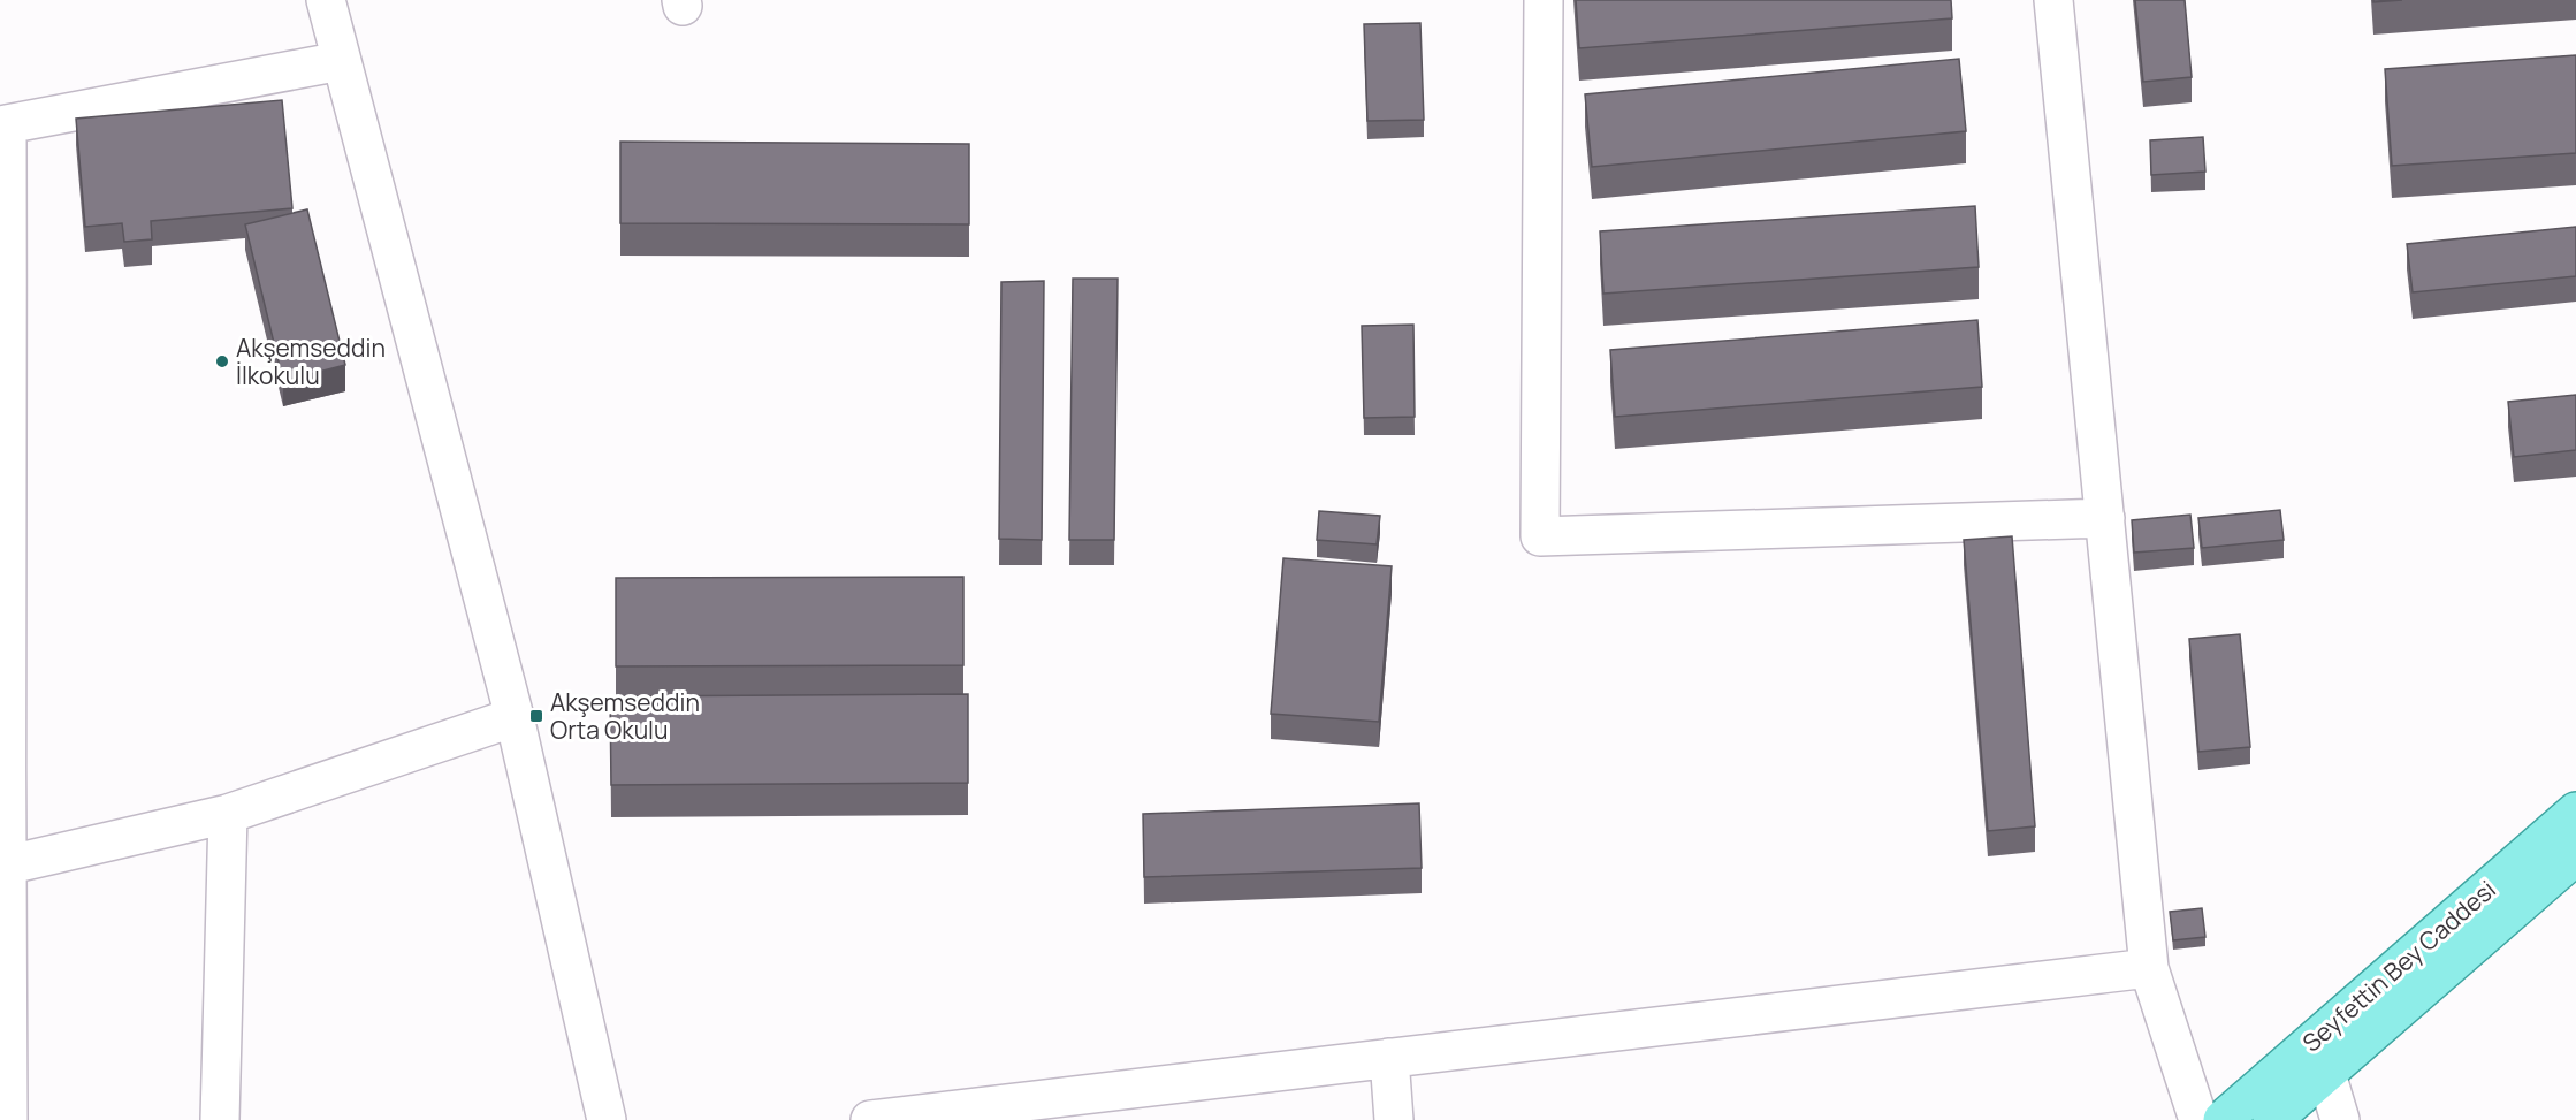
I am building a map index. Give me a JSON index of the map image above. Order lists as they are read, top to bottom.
{
  "streets": {
    "main road": ["Seyfettin Bey Caddesi"]
  },
  "places": {
    "other": ["Akşemseddin İlkokulu"],
    "transit": ["Akşemseddin Orta Okulu"]
  }
}
